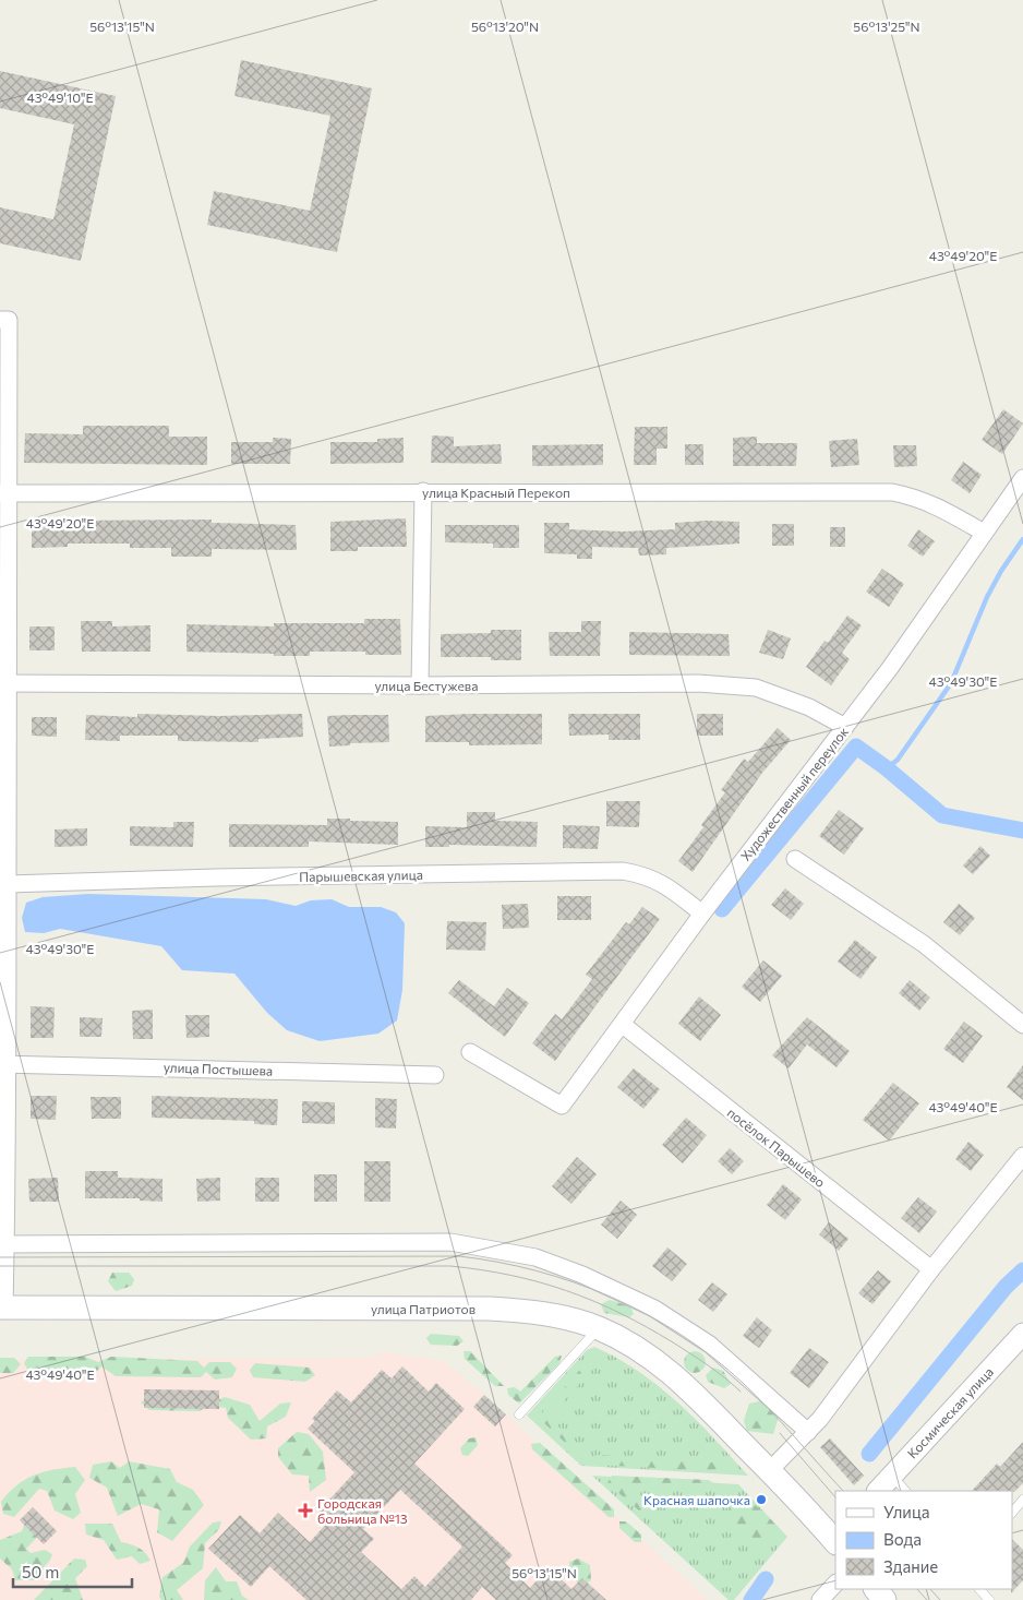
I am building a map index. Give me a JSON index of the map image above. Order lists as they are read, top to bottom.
{
  "streets": {
    "main road": ["улица Патриотов"],
    "street": [
      "улица Красный Перекоп",
      "улица Бестужева",
      "Художественный переулок",
      "Парышевская улица",
      "улица Постышева",
      "посёлок Парышево",
      "Космическая улица"
    ]
  },
  "crossings": [
    ["улица Красный Перекоп", "Художественный переулок"],
    ["улица Бестужева", "Художественный переулок"],
    ["Художественный переулок", "Парышевская улица"],
    ["Художественный переулок", "посёлок Парышево"]
  ],
  "places": {
    "other": ["Красная шапочка"],
    "health": ["Городская больница №13"]
  },
  "legend": ["Улица", "Вода", "Здание"],
  "scale_bar": "50 m",
  "coordinates": [
    "56°13'15\"N",
    "56°13'20\"N",
    "56°13'25\"N",
    "43°49'10\"E",
    "43°49'20\"E",
    "43°49'30\"E",
    "43°49'40\"E"
  ]
}
